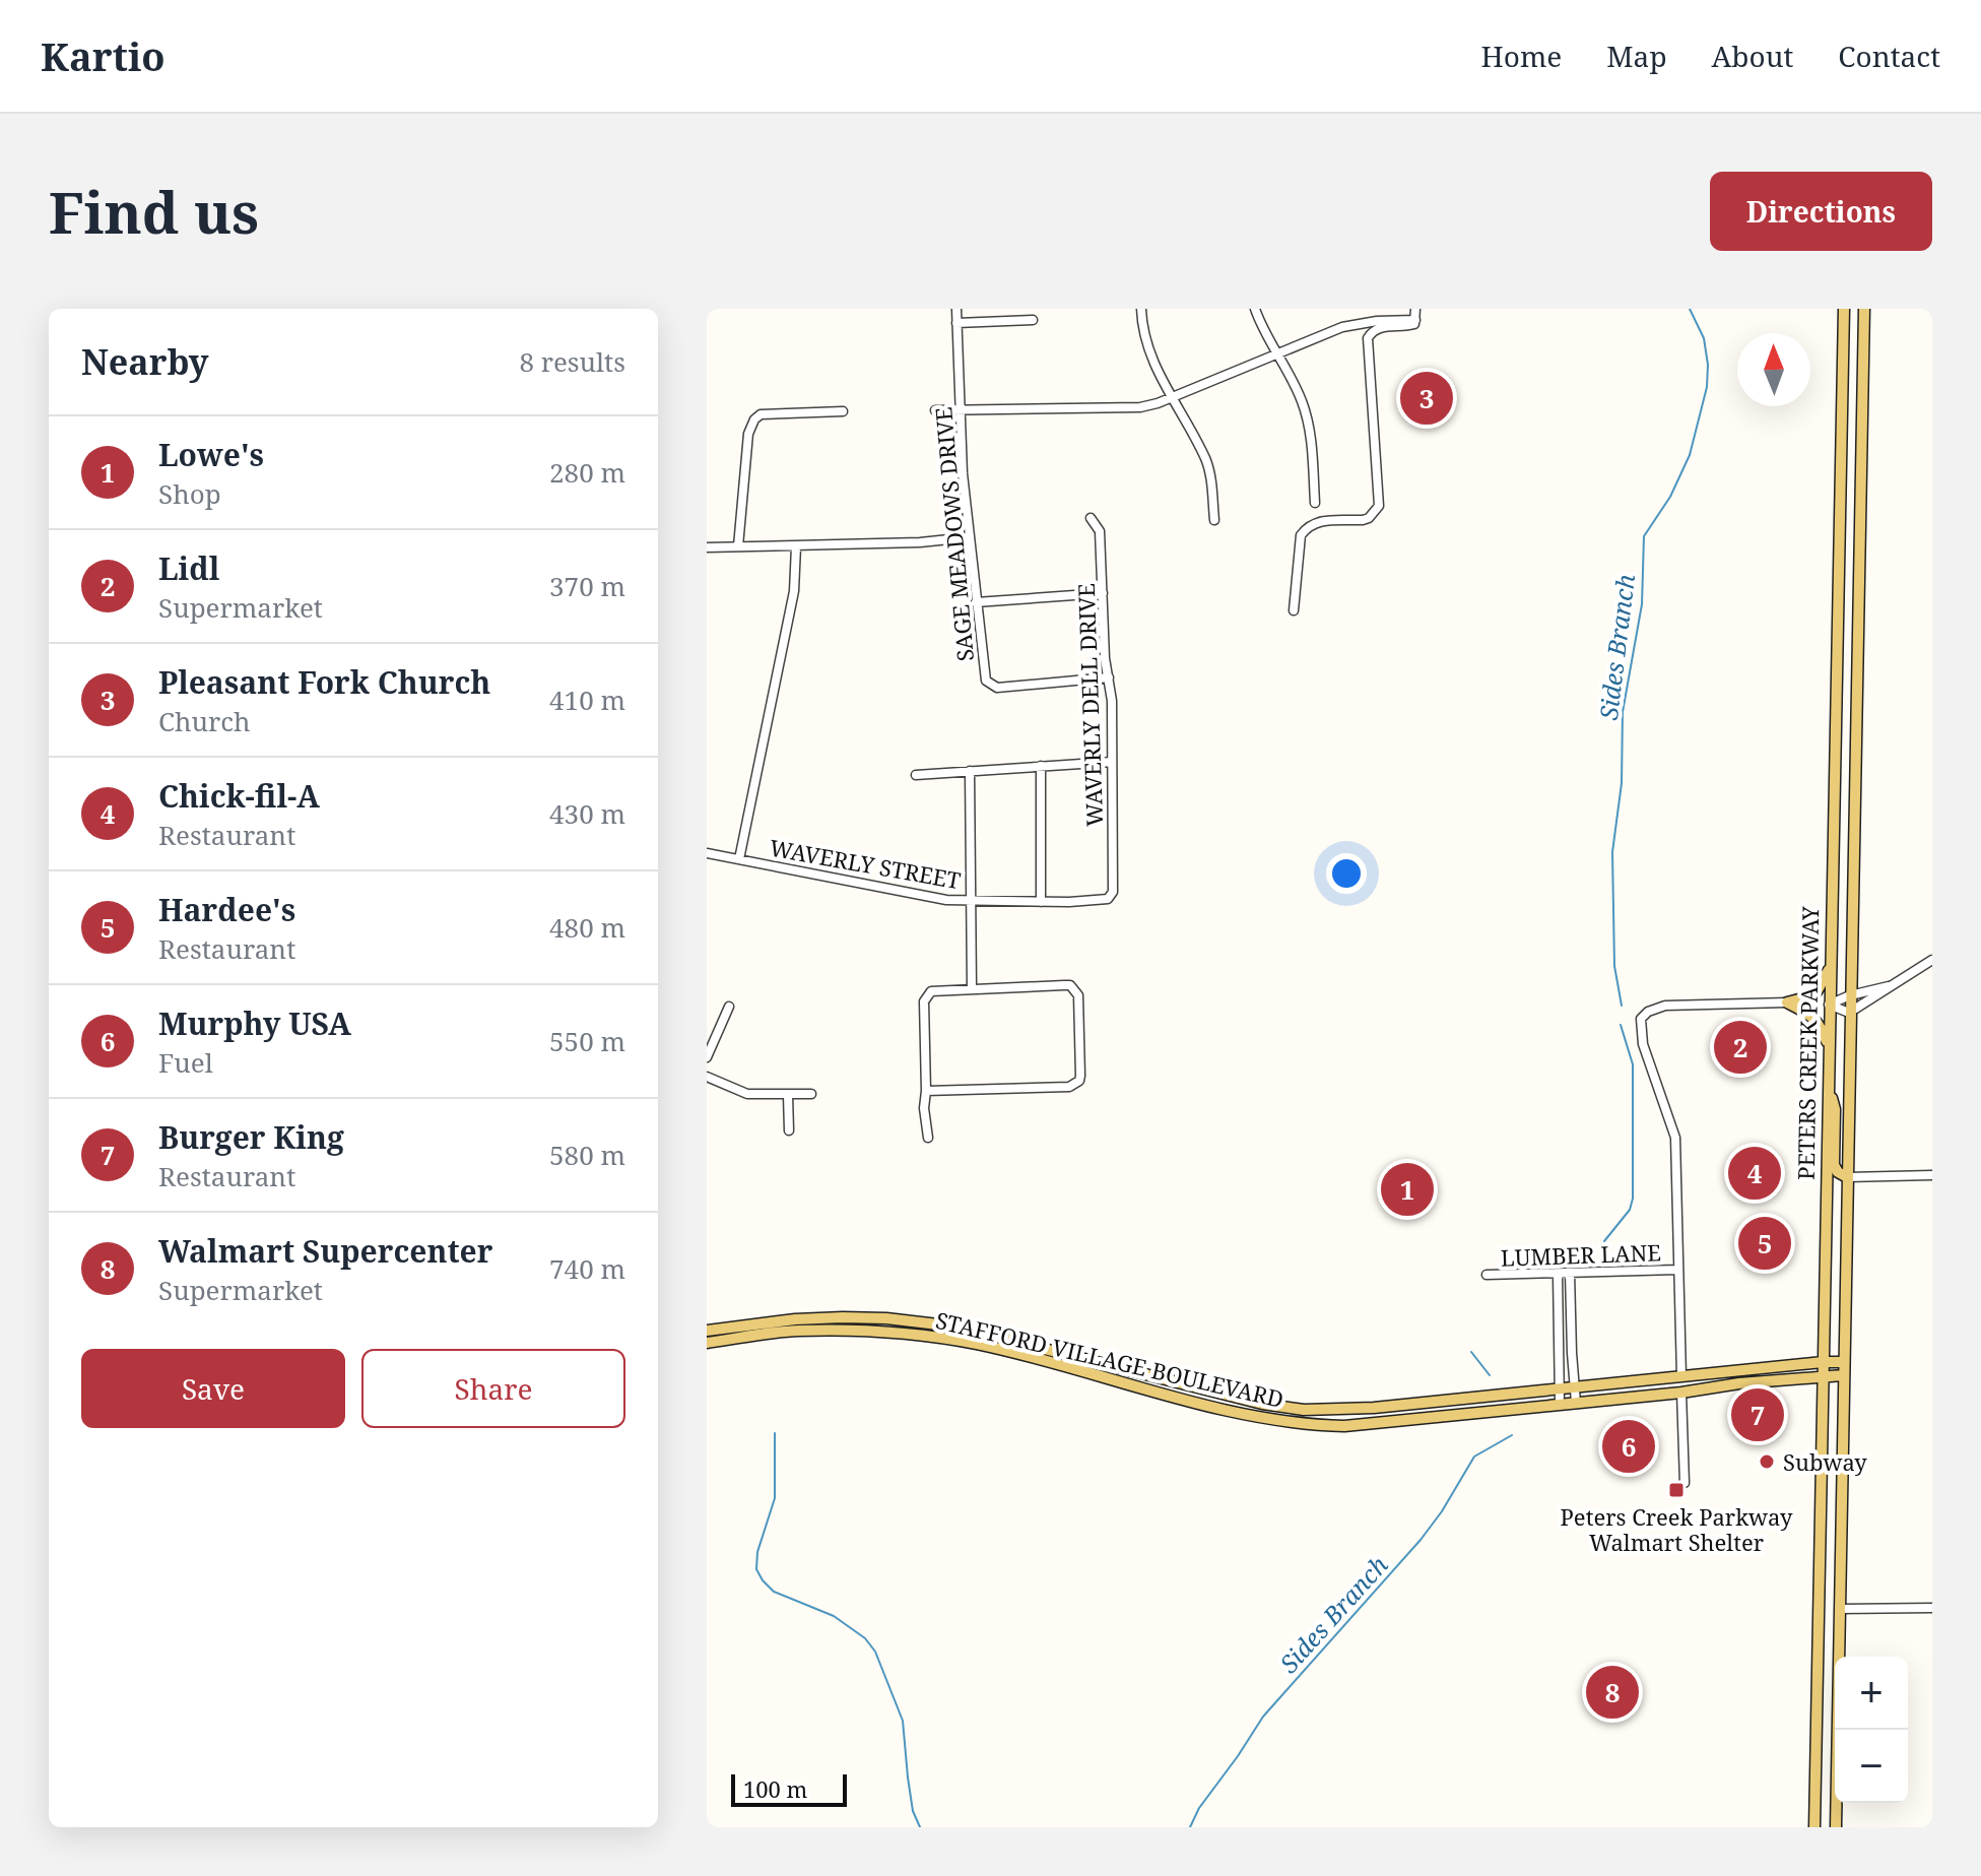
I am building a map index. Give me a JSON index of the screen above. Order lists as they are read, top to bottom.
{
  "streets": {
    "main road": ["PETERS CREEK PARKWAY", "STAFFORD VILLAGE BOULEVARD"],
    "street": [
      "SAGE MEADOWS DRIVE",
      "WAVERLY DELL DRIVE",
      "WAVERLY STREET",
      "LUMBER LANE"
    ]
  },
  "crossings": [
    ["SAGE MEADOWS DRIVE", "WAVERLY DELL DRIVE"],
    ["WAVERLY DELL DRIVE", "WAVERLY STREET"],
    ["PETERS CREEK PARKWAY", "STAFFORD VILLAGE BOULEVARD"]
  ],
  "water": ["Sides Branch"],
  "places": {
    "other": ["Subway"],
    "transit": ["Peters Creek Parkway Walmart Shelter"]
  },
  "scale_bar": "100 m",
  "north": "top",
  "page": {
    "header": "Kartio",
    "nav": [
      "Home",
      "Map",
      "About",
      "Contact"
    ],
    "buttons": [
      "Directions",
      ["Save", "Share"]
    ],
    "title": "Find us",
    "heading": ["Nearby", "8 results"],
    "pins": [
      "3",
      "2",
      "4",
      "1",
      "5",
      "7",
      "6",
      "8"
    ],
    "list": [
      {
        "mark": "1",
        "name": "Lowe's",
        "note": "Shop",
        "value": "280 m"
      },
      {
        "mark": "2",
        "name": "Lidl",
        "note": "Supermarket",
        "value": "370 m"
      },
      {
        "mark": "3",
        "name": "Pleasant Fork Church",
        "note": "Church",
        "value": "410 m"
      },
      {
        "mark": "4",
        "name": "Chick-fil-A",
        "note": "Restaurant",
        "value": "430 m"
      },
      {
        "mark": "5",
        "name": "Hardee's",
        "note": "Restaurant",
        "value": "480 m"
      },
      {
        "mark": "6",
        "name": "Murphy USA",
        "note": "Fuel",
        "value": "550 m"
      },
      {
        "mark": "7",
        "name": "Burger King",
        "note": "Restaurant",
        "value": "580 m"
      },
      {
        "mark": "8",
        "name": "Walmart Supercenter",
        "note": "Supermarket",
        "value": "740 m"
      }
    ],
    "map_buttons": ["+", "−"],
    "scale": "100 m"
  }
}
